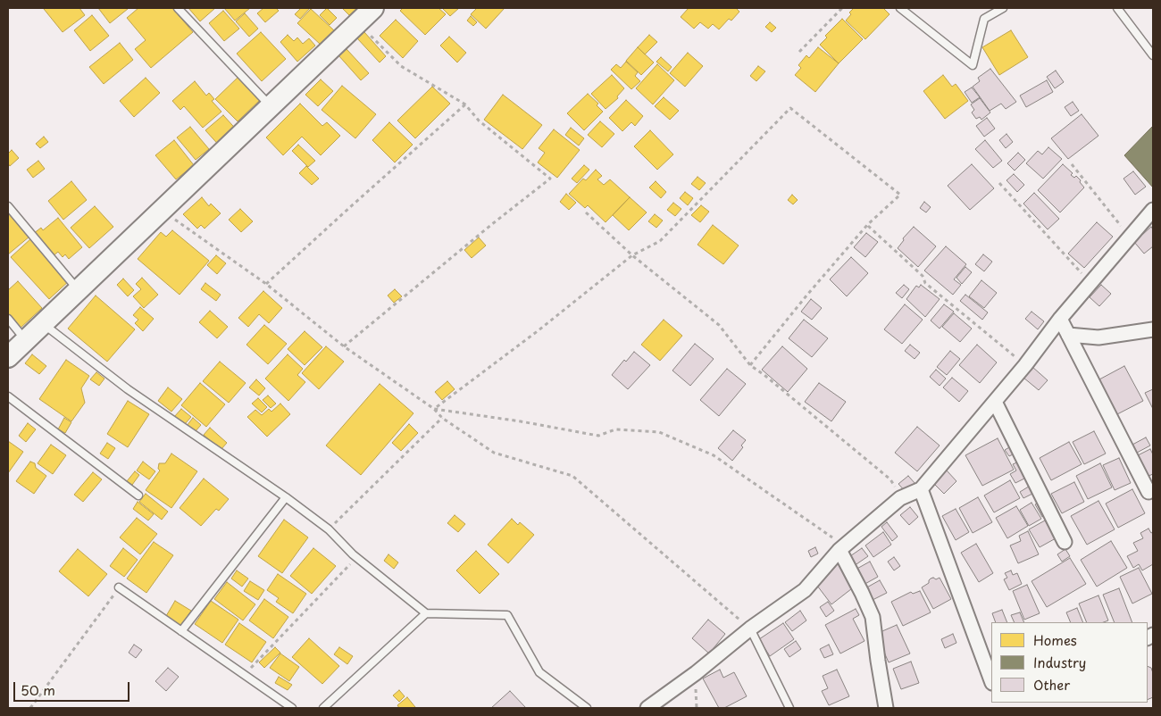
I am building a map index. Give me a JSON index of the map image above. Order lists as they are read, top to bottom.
{
  "legend": ["Homes", "Industry", "Other"],
  "scale_bar": "50 m"
}
